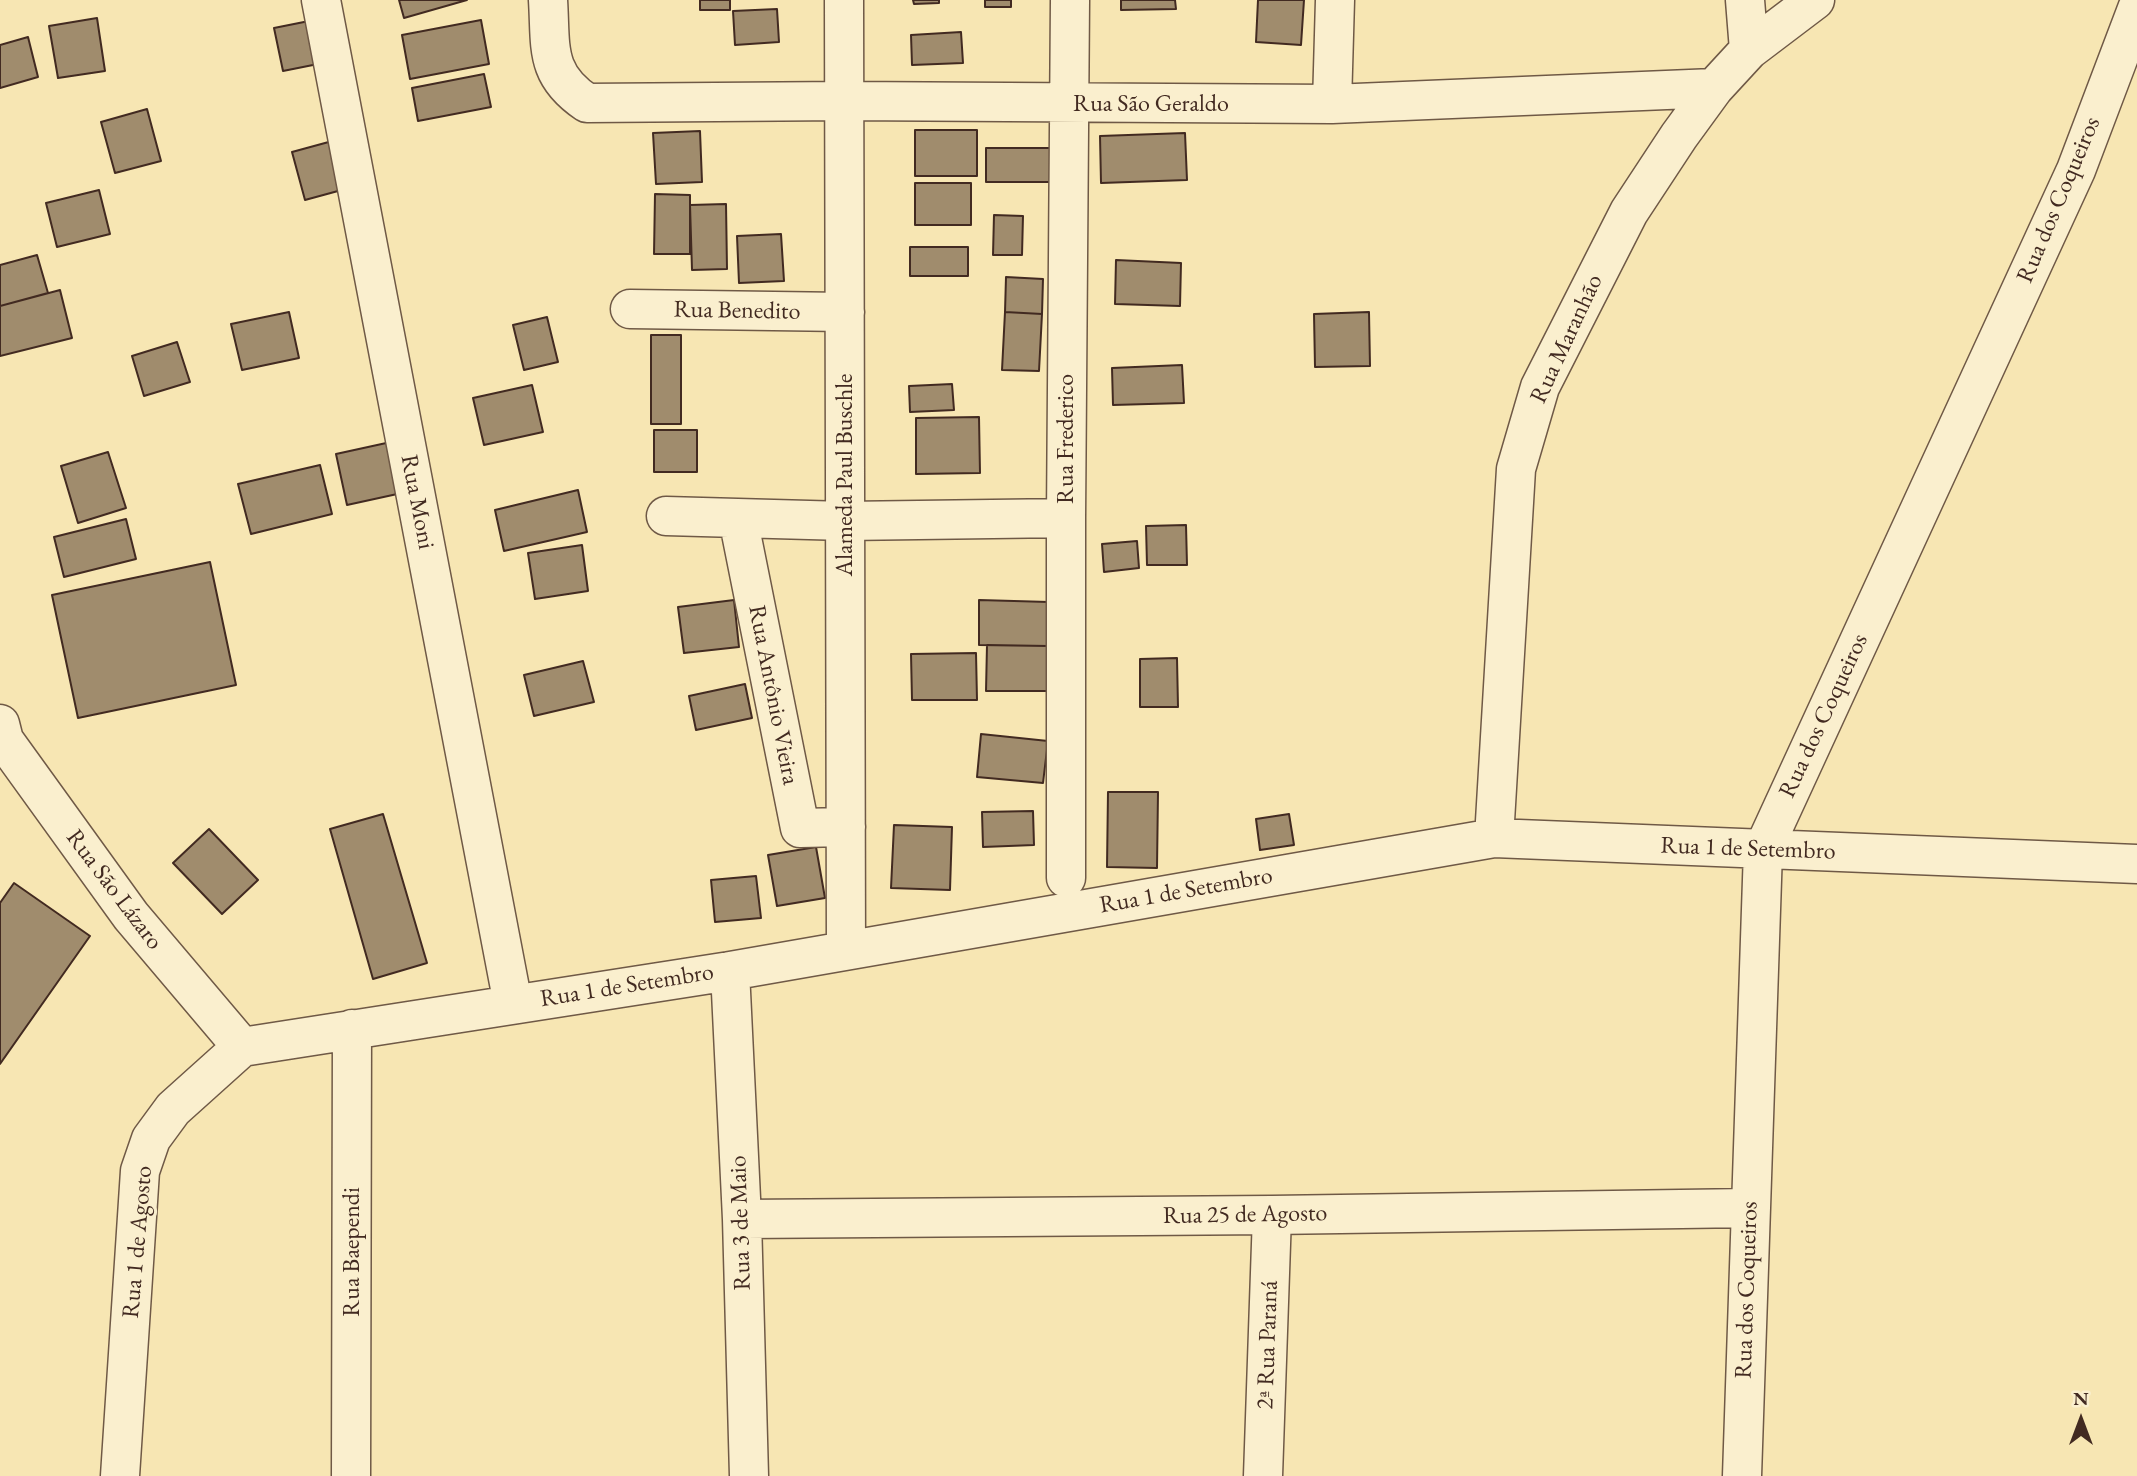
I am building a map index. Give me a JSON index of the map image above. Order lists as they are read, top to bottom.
{
  "streets": {
    "street": [
      "Rua São Geraldo",
      "Rua dos Coqueiros",
      "Rua Benedito",
      "Rua Maranhão",
      "Rua Frederico",
      "Alameda Paul Buschle",
      "Rua Moni",
      "Rua Antônio Vieira",
      "Rua 1 de Setembro",
      "Rua São Lázaro",
      "Rua 25 de Agosto",
      "Rua 3 de Maio",
      "Rua 1 de Agosto",
      "Rua Baependi",
      "2ª Rua Paraná"
    ]
  },
  "crossings": [
    ["Rua São Geraldo", "Rua Maranhão"],
    ["Rua São Geraldo", "Rua Frederico"],
    ["Rua São Geraldo", "Alameda Paul Buschle"],
    ["Rua dos Coqueiros", "Rua 1 de Setembro"],
    ["Rua dos Coqueiros", "Rua 25 de Agosto"],
    ["Rua Benedito", "Alameda Paul Buschle"],
    ["Rua Maranhão", "Rua 1 de Setembro"],
    ["Alameda Paul Buschle", "Rua Antônio Vieira"],
    ["Alameda Paul Buschle", "Rua 1 de Setembro"],
    ["Rua Moni", "Rua 1 de Setembro"],
    ["Rua 1 de Setembro", "Rua São Lázaro"],
    ["Rua 1 de Setembro", "Rua 3 de Maio"],
    ["Rua 1 de Setembro", "Rua 1 de Agosto"],
    ["Rua 1 de Setembro", "Rua Baependi"],
    ["Rua São Lázaro", "Rua 1 de Agosto"],
    ["Rua 25 de Agosto", "Rua 3 de Maio"],
    ["Rua 25 de Agosto", "2ª Rua Paraná"]
  ],
  "north": "top"
}
